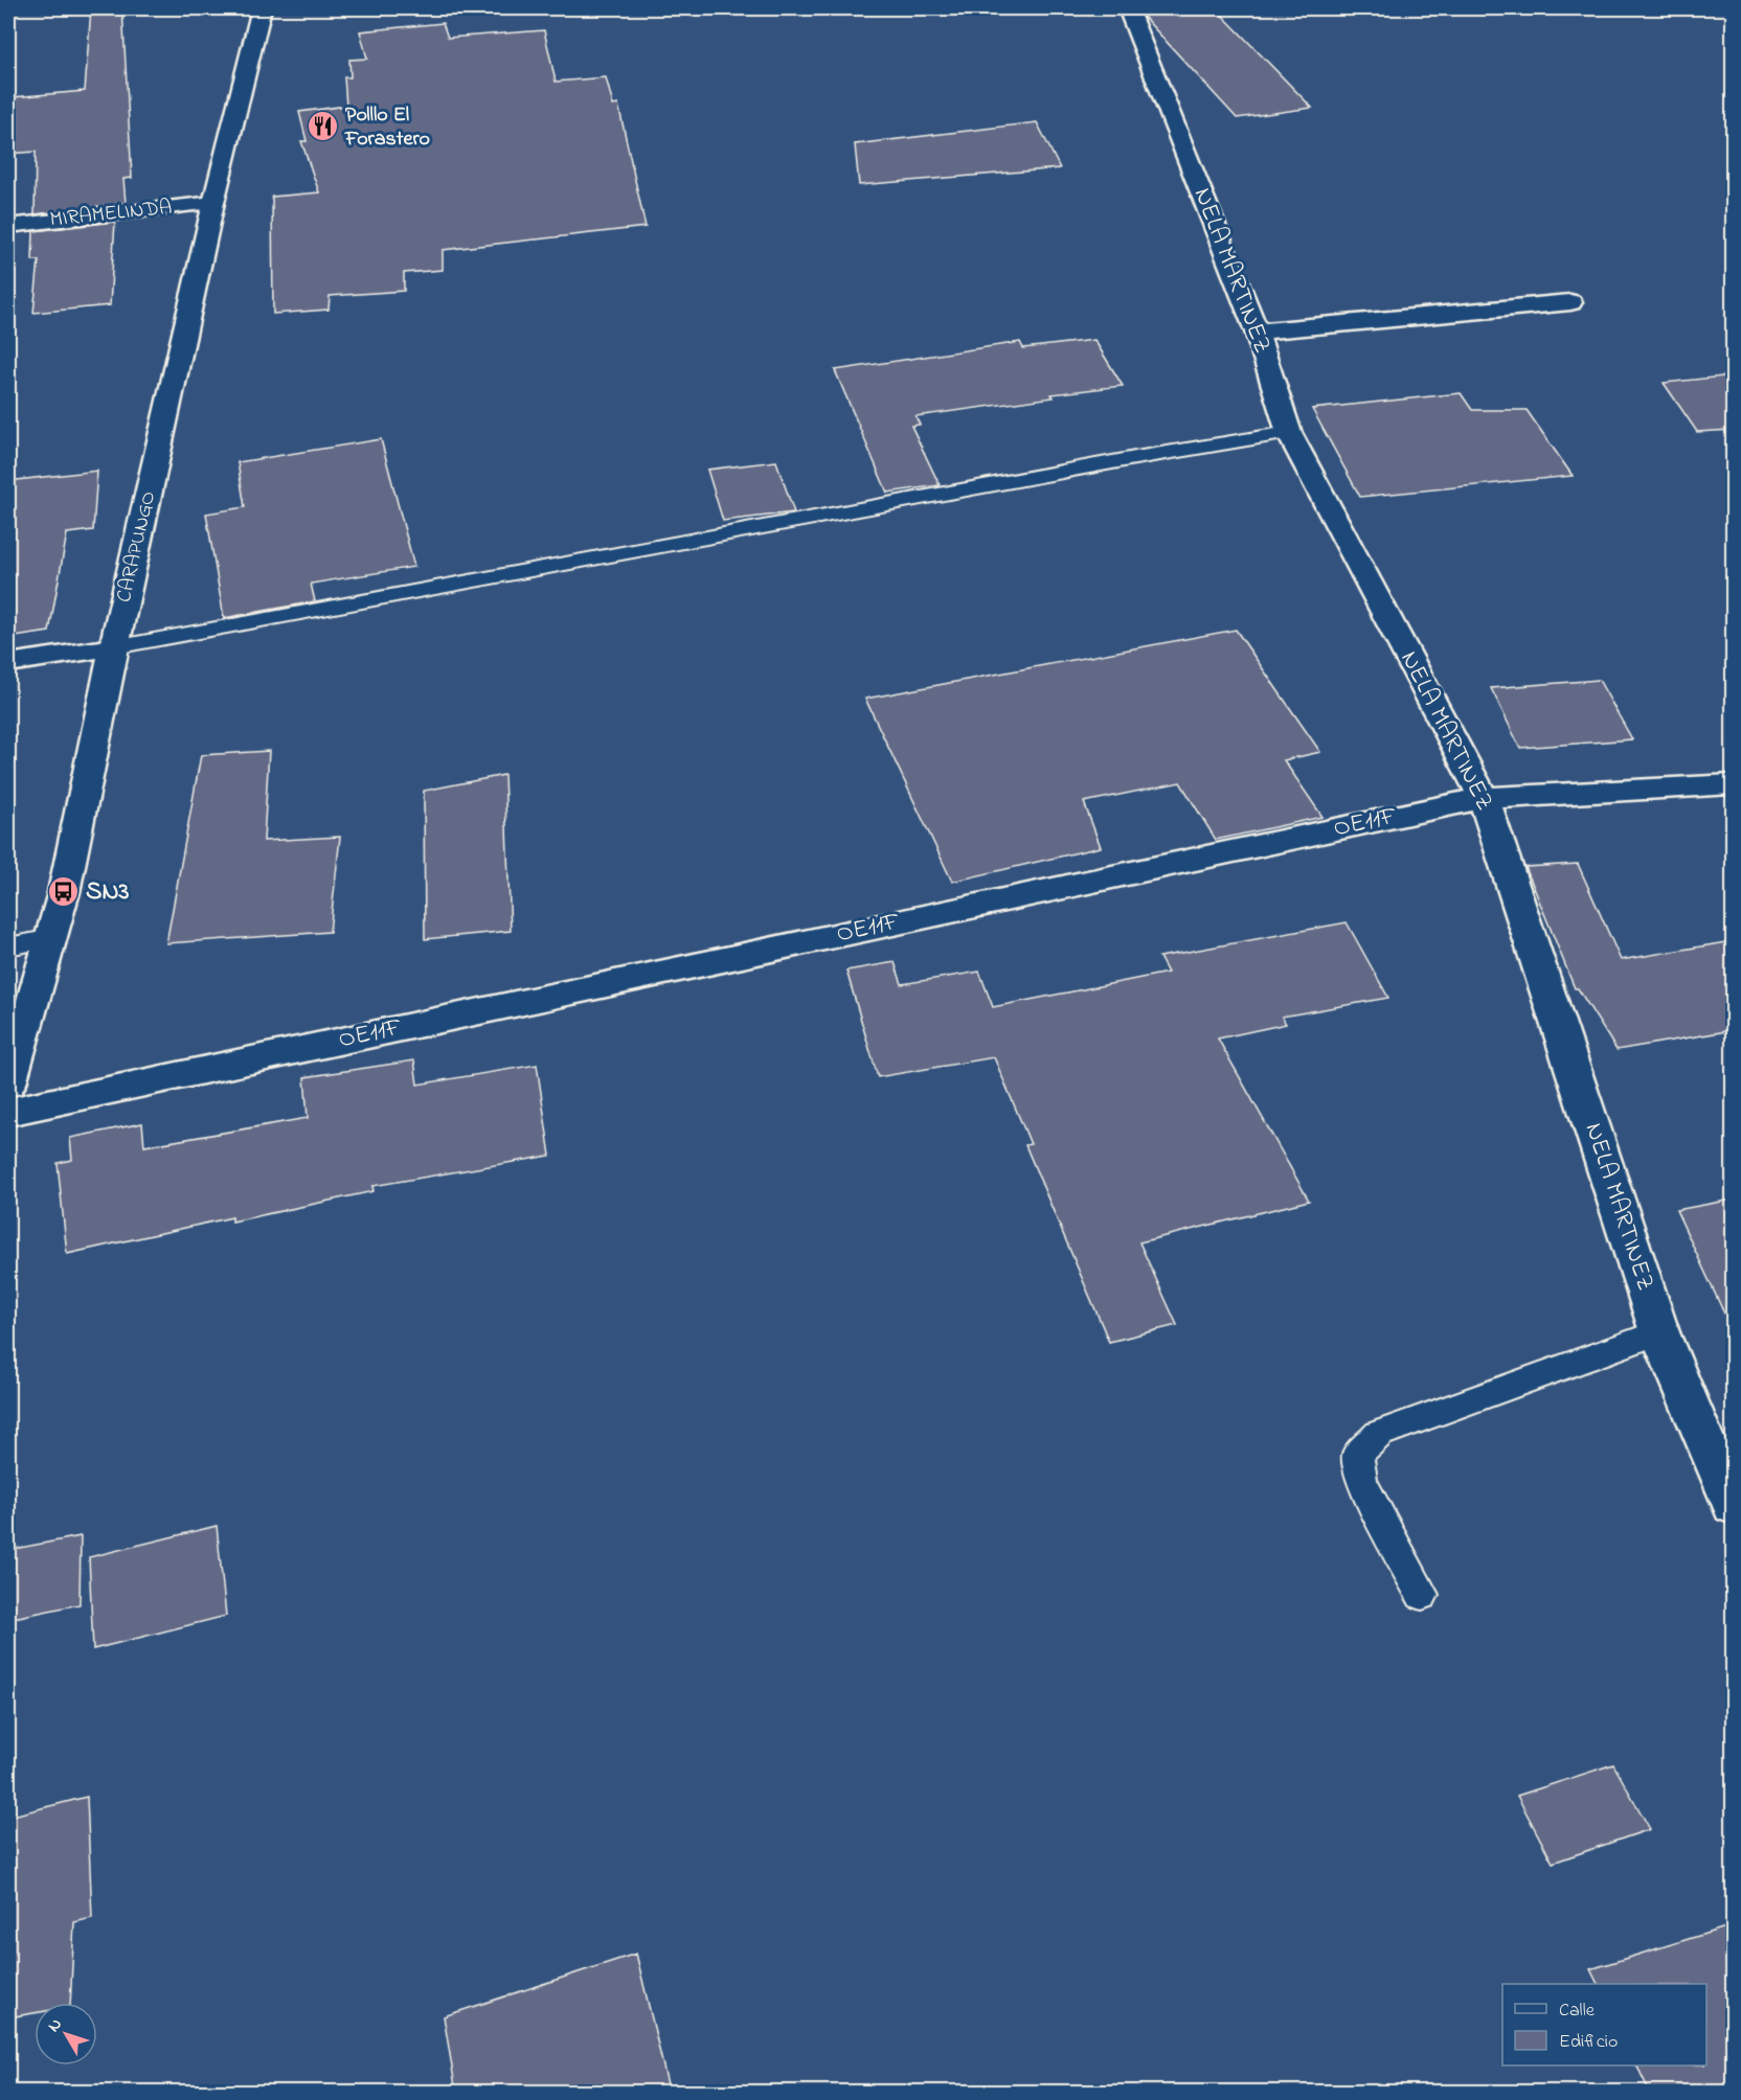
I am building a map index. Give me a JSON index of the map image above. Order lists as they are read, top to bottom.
{
  "streets": {
    "street": [
      "MIRAMELINDA",
      "NELA MARTINEZ",
      "CARAPUNGO",
      "OE11F"
    ]
  },
  "crossings": [
    ["MIRAMELINDA", "CARAPUNGO"],
    ["NELA MARTINEZ", "OE11F"]
  ],
  "places": {
    "restaurant": ["Polllo El Forastero"],
    "bus stop": ["SN3"]
  },
  "legend": ["Calle", "Edificio"],
  "north": "top left"
}
